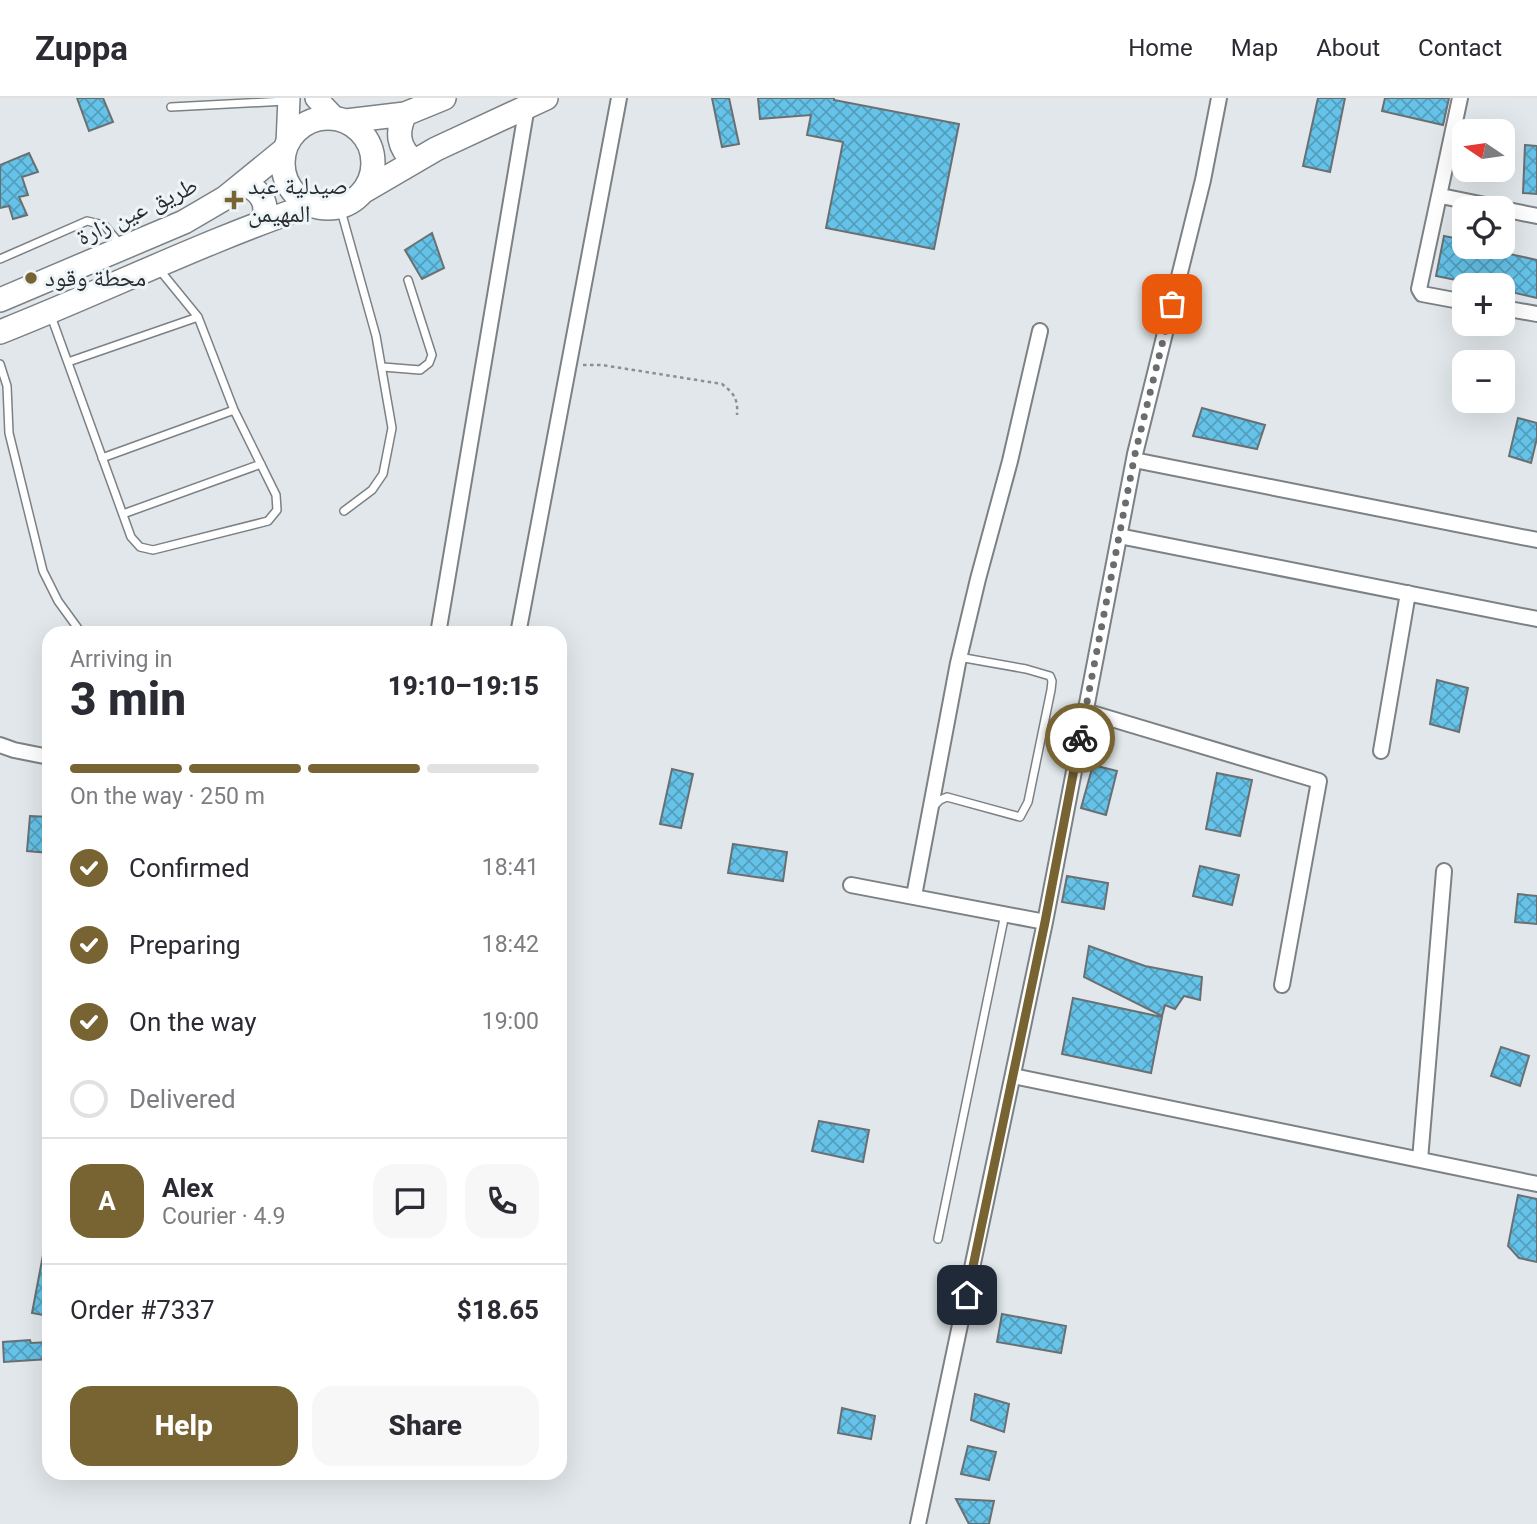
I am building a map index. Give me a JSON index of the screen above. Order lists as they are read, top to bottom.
{
  "streets": {
    "main road": ["طريق عين زارة"]
  },
  "places": {
    "health": ["صيدلية عبد المهيمن"],
    "other": ["محطة وقود"]
  },
  "north": "left",
  "page": {
    "header": "Zuppa",
    "nav": [
      "Home",
      "Map",
      "About",
      "Contact"
    ],
    "map_buttons": ["+", "−"],
    "heading": ["3 min", "Arriving in", "19:10–19:15"],
    "panel": [
      "Alex",
      "Courier · 4.9",
      "Order #7337",
      "$18.65"
    ],
    "bar": "On the way · 250 m",
    "list": [
      ["Confirmed", "18:41"],
      ["Preparing", "18:42"],
      ["On the way", "19:00"],
      "Delivered"
    ],
    "round": "A",
    "buttons": ["Help", "Share"]
  }
}
